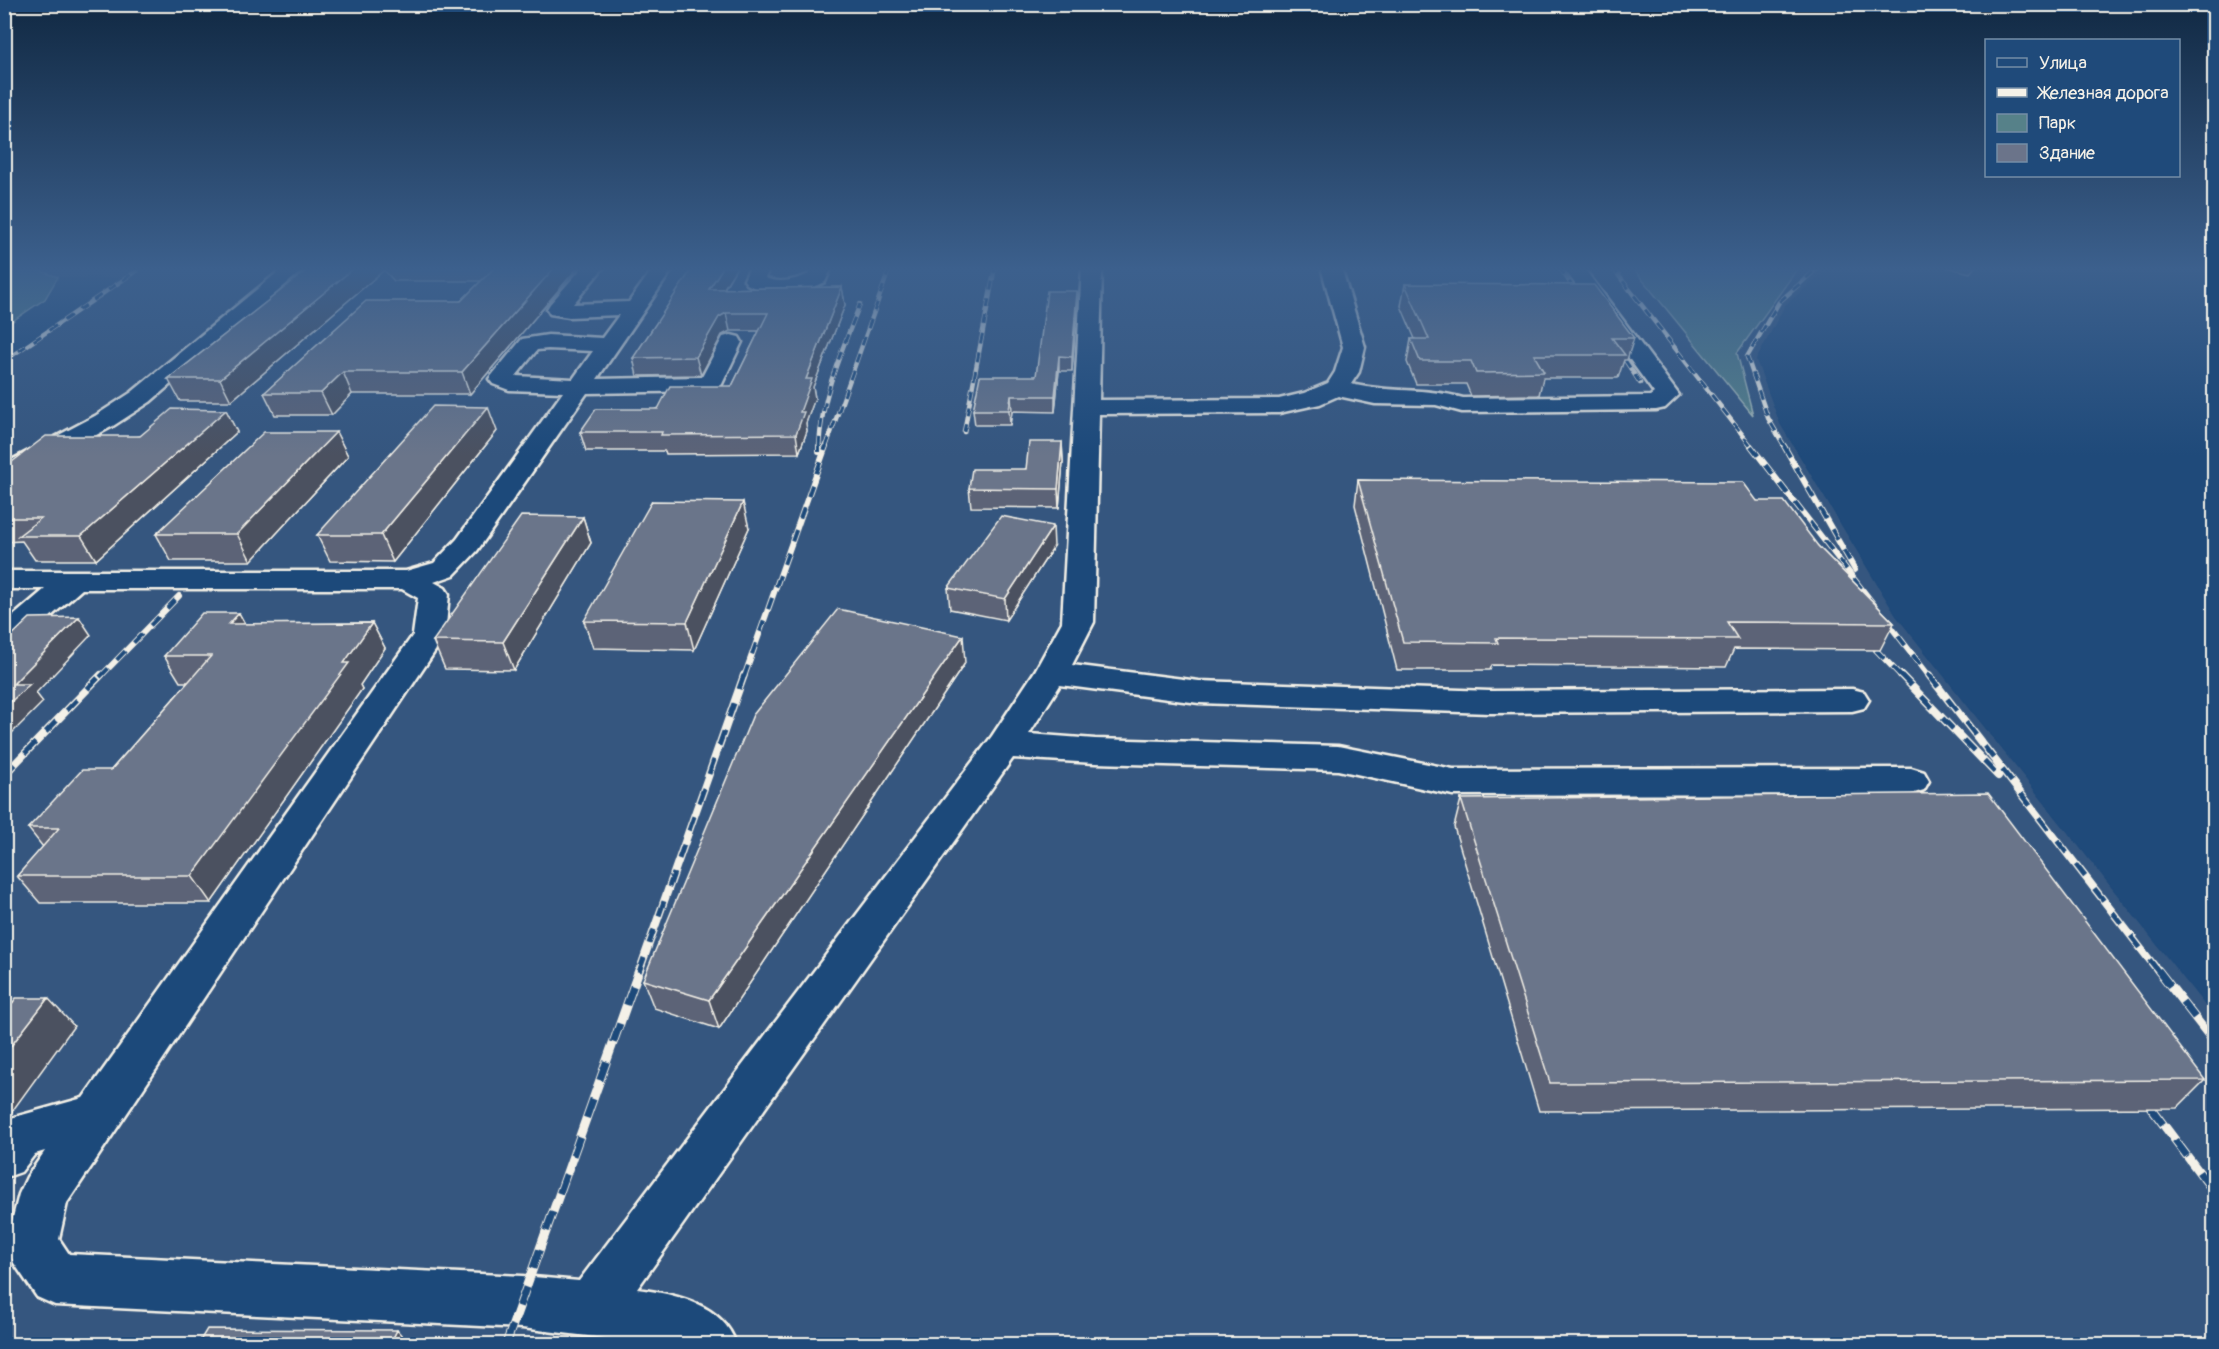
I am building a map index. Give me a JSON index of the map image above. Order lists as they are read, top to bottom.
{
  "legend": [
    "Улица",
    "Железная дорога",
    "Парк",
    "Здание"
  ]
}
